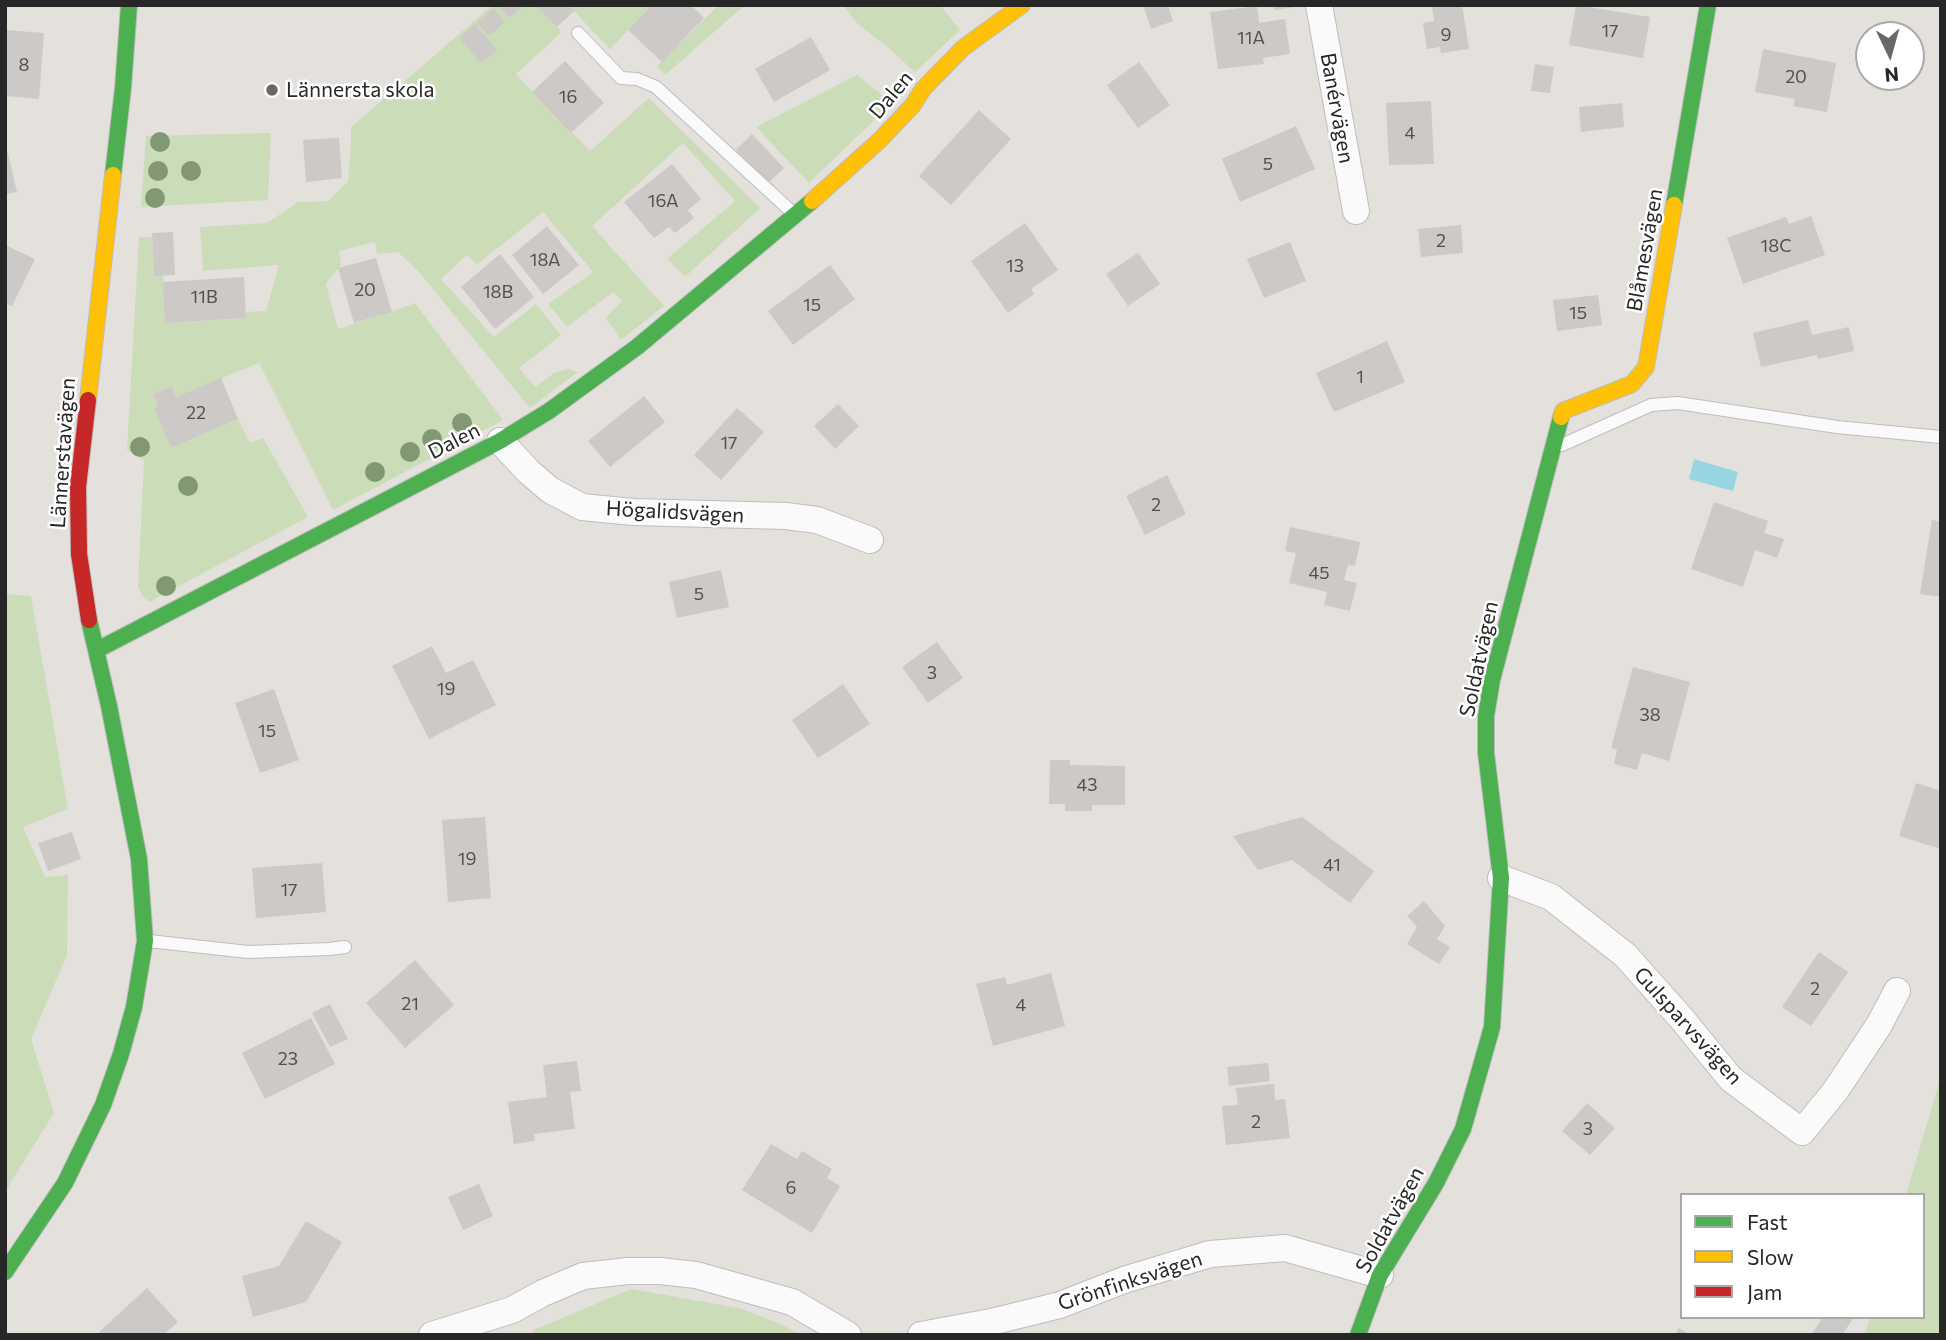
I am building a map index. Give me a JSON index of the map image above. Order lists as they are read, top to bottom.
{
  "streets": {
    "street": [
      "Dalen",
      "Banérvägen",
      "Blåmesvägen",
      "Lännerstavägen",
      "Högalidsvägen",
      "Soldatvägen",
      "Gulsparvsvägen",
      "Grönfinksvägen"
    ]
  },
  "crossings": [
    ["Dalen", "Lännerstavägen"],
    ["Dalen", "Högalidsvägen"],
    ["Blåmesvägen", "Soldatvägen"],
    ["Soldatvägen", "Gulsparvsvägen"],
    ["Soldatvägen", "Grönfinksvägen"]
  ],
  "places": ["Lännersta skola"],
  "house_numbers": [
    "17",
    "9",
    "11A",
    "8",
    "20",
    "16",
    "4",
    "5",
    "16A",
    "2",
    "18C",
    "18A",
    "13",
    "20",
    "18B",
    "11B",
    "15",
    "15",
    "1",
    "22",
    "17",
    "2",
    "45",
    "5",
    "3",
    "19",
    "38",
    "15",
    "43",
    "19",
    "41",
    "17",
    "2",
    "21",
    "4",
    "23",
    "2",
    "3",
    "6"
  ],
  "legend": ["Fast", "Slow", "Jam"],
  "north": "bottom"
}
